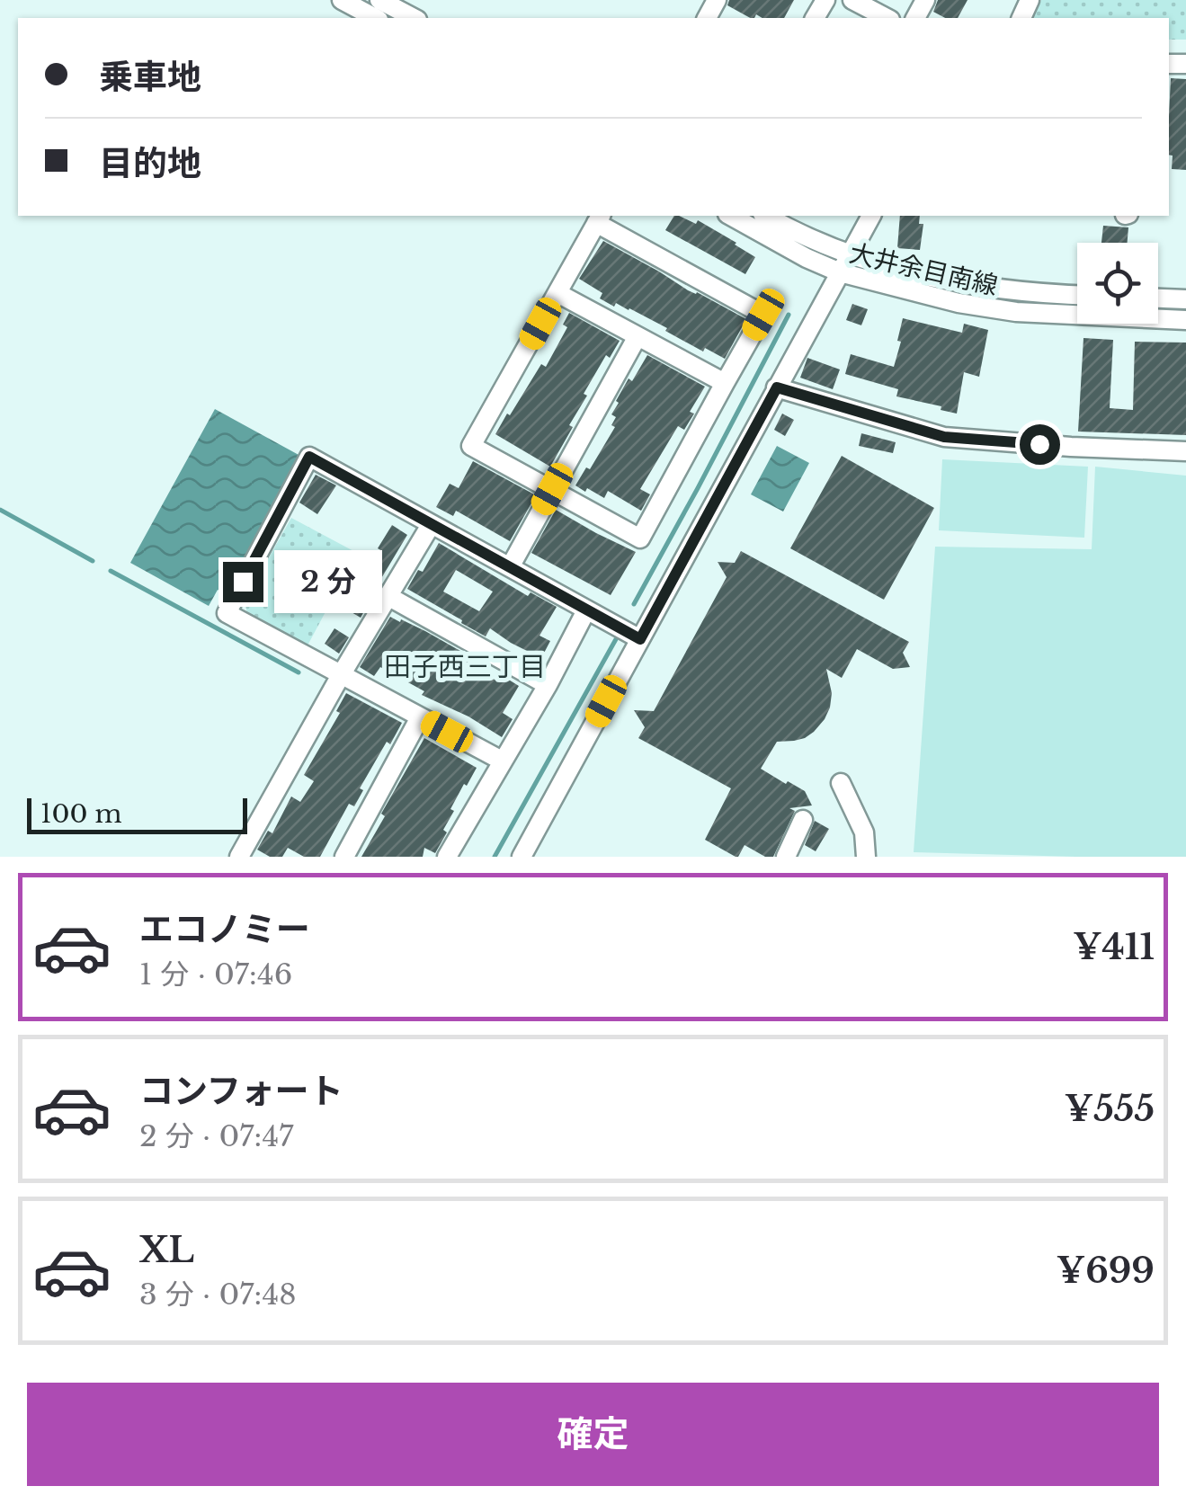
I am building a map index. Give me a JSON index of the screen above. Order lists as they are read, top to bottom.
{
  "streets": {
    "street": ["大井余目南線"]
  },
  "districts": ["田子西三丁目"],
  "scale_bar": "100 m",
  "page": {
    "banner": ["乗車地", "目的地"],
    "bubble": "2 分",
    "scale": "100 m",
    "list": [
      {
        "name": "エコノミー",
        "note": "1 分 · 07:46",
        "value": "¥411"
      },
      {
        "name": "コンフォート",
        "note": "2 分 · 07:47",
        "value": "¥555"
      },
      {
        "name": "XL",
        "note": "3 分 · 07:48",
        "value": "¥699"
      }
    ],
    "buttons": "確定"
  }
}
